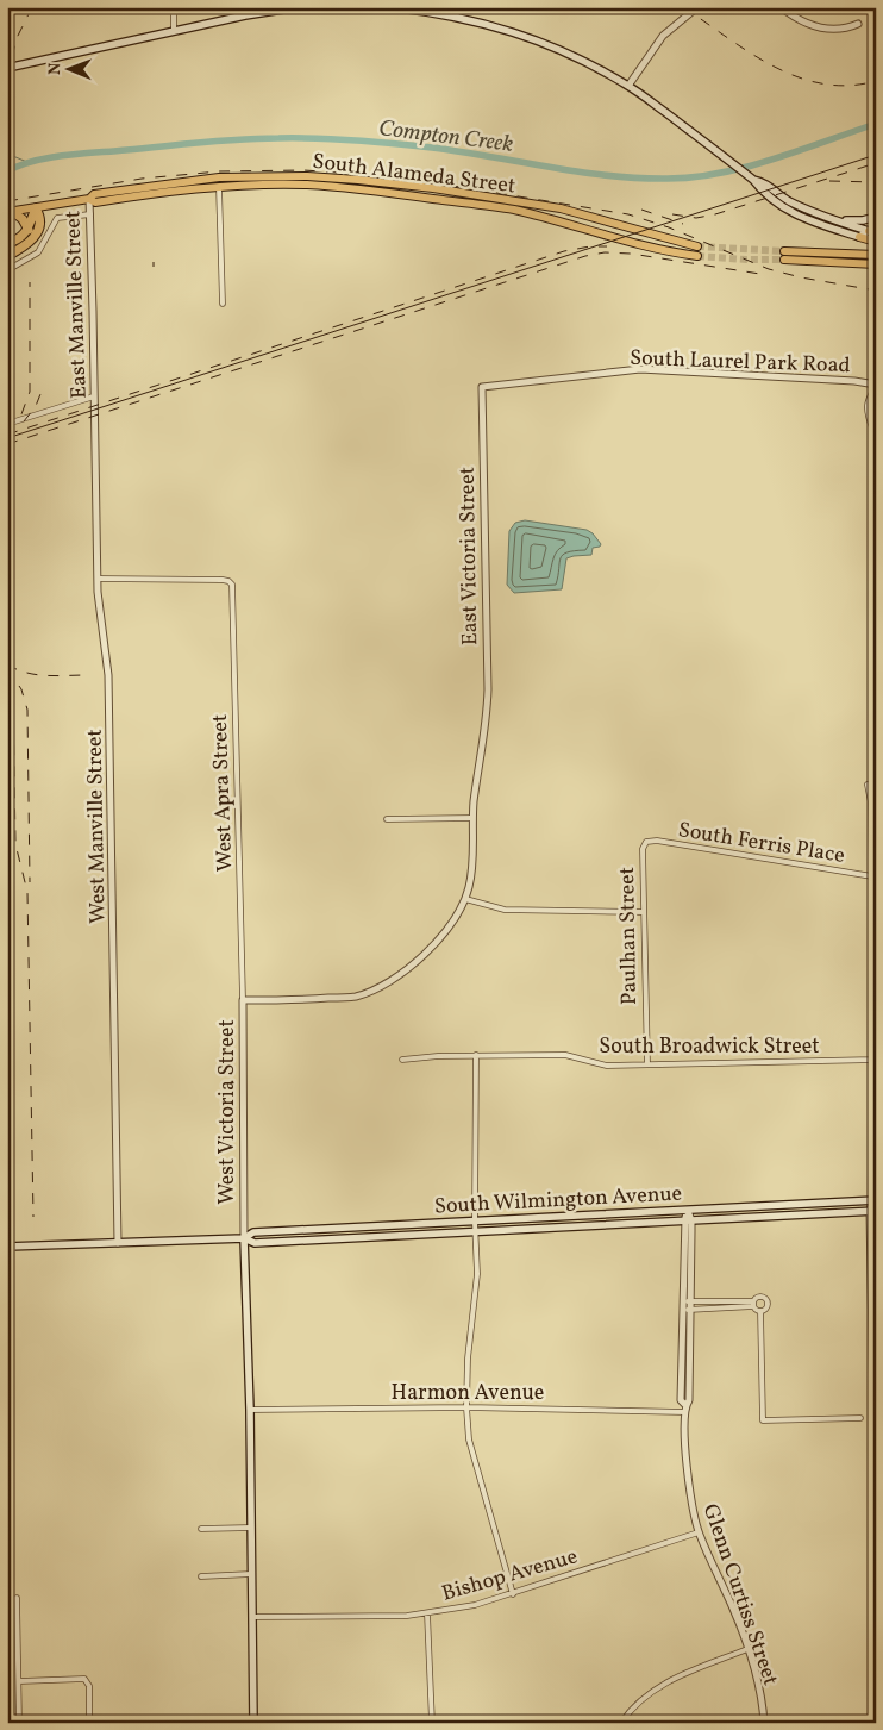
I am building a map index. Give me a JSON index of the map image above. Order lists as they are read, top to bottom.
{
  "streets": {
    "main road": ["South Alameda Street", "West Victoria Street", "South Wilmington Avenue"],
    "street": [
      "East Manville Street",
      "South Laurel Park Road",
      "East Victoria Street",
      "West Apra Street",
      "West Manville Street",
      "South Ferris Place",
      "Paulhan Street",
      "South Broadwick Street",
      "Harmon Avenue",
      "Bishop Avenue",
      "Glenn Curtiss Street"
    ]
  },
  "crossings": [
    ["South Alameda Street", "East Manville Street"],
    ["East Manville Street", "West Manville Street"],
    ["South Laurel Park Road", "East Victoria Street"],
    ["East Victoria Street", "West Victoria Street"],
    ["West Apra Street", "West Manville Street"],
    ["West Apra Street", "West Victoria Street"],
    ["West Manville Street", "South Wilmington Avenue"],
    ["South Ferris Place", "Paulhan Street"],
    ["Paulhan Street", "South Broadwick Street"],
    ["West Victoria Street", "South Wilmington Avenue"],
    ["West Victoria Street", "Harmon Avenue"],
    ["South Wilmington Avenue", "Glenn Curtiss Street"],
    ["Harmon Avenue", "Glenn Curtiss Street"],
    ["Bishop Avenue", "Glenn Curtiss Street"]
  ],
  "water": ["Compton Creek"],
  "north": "left"
}
